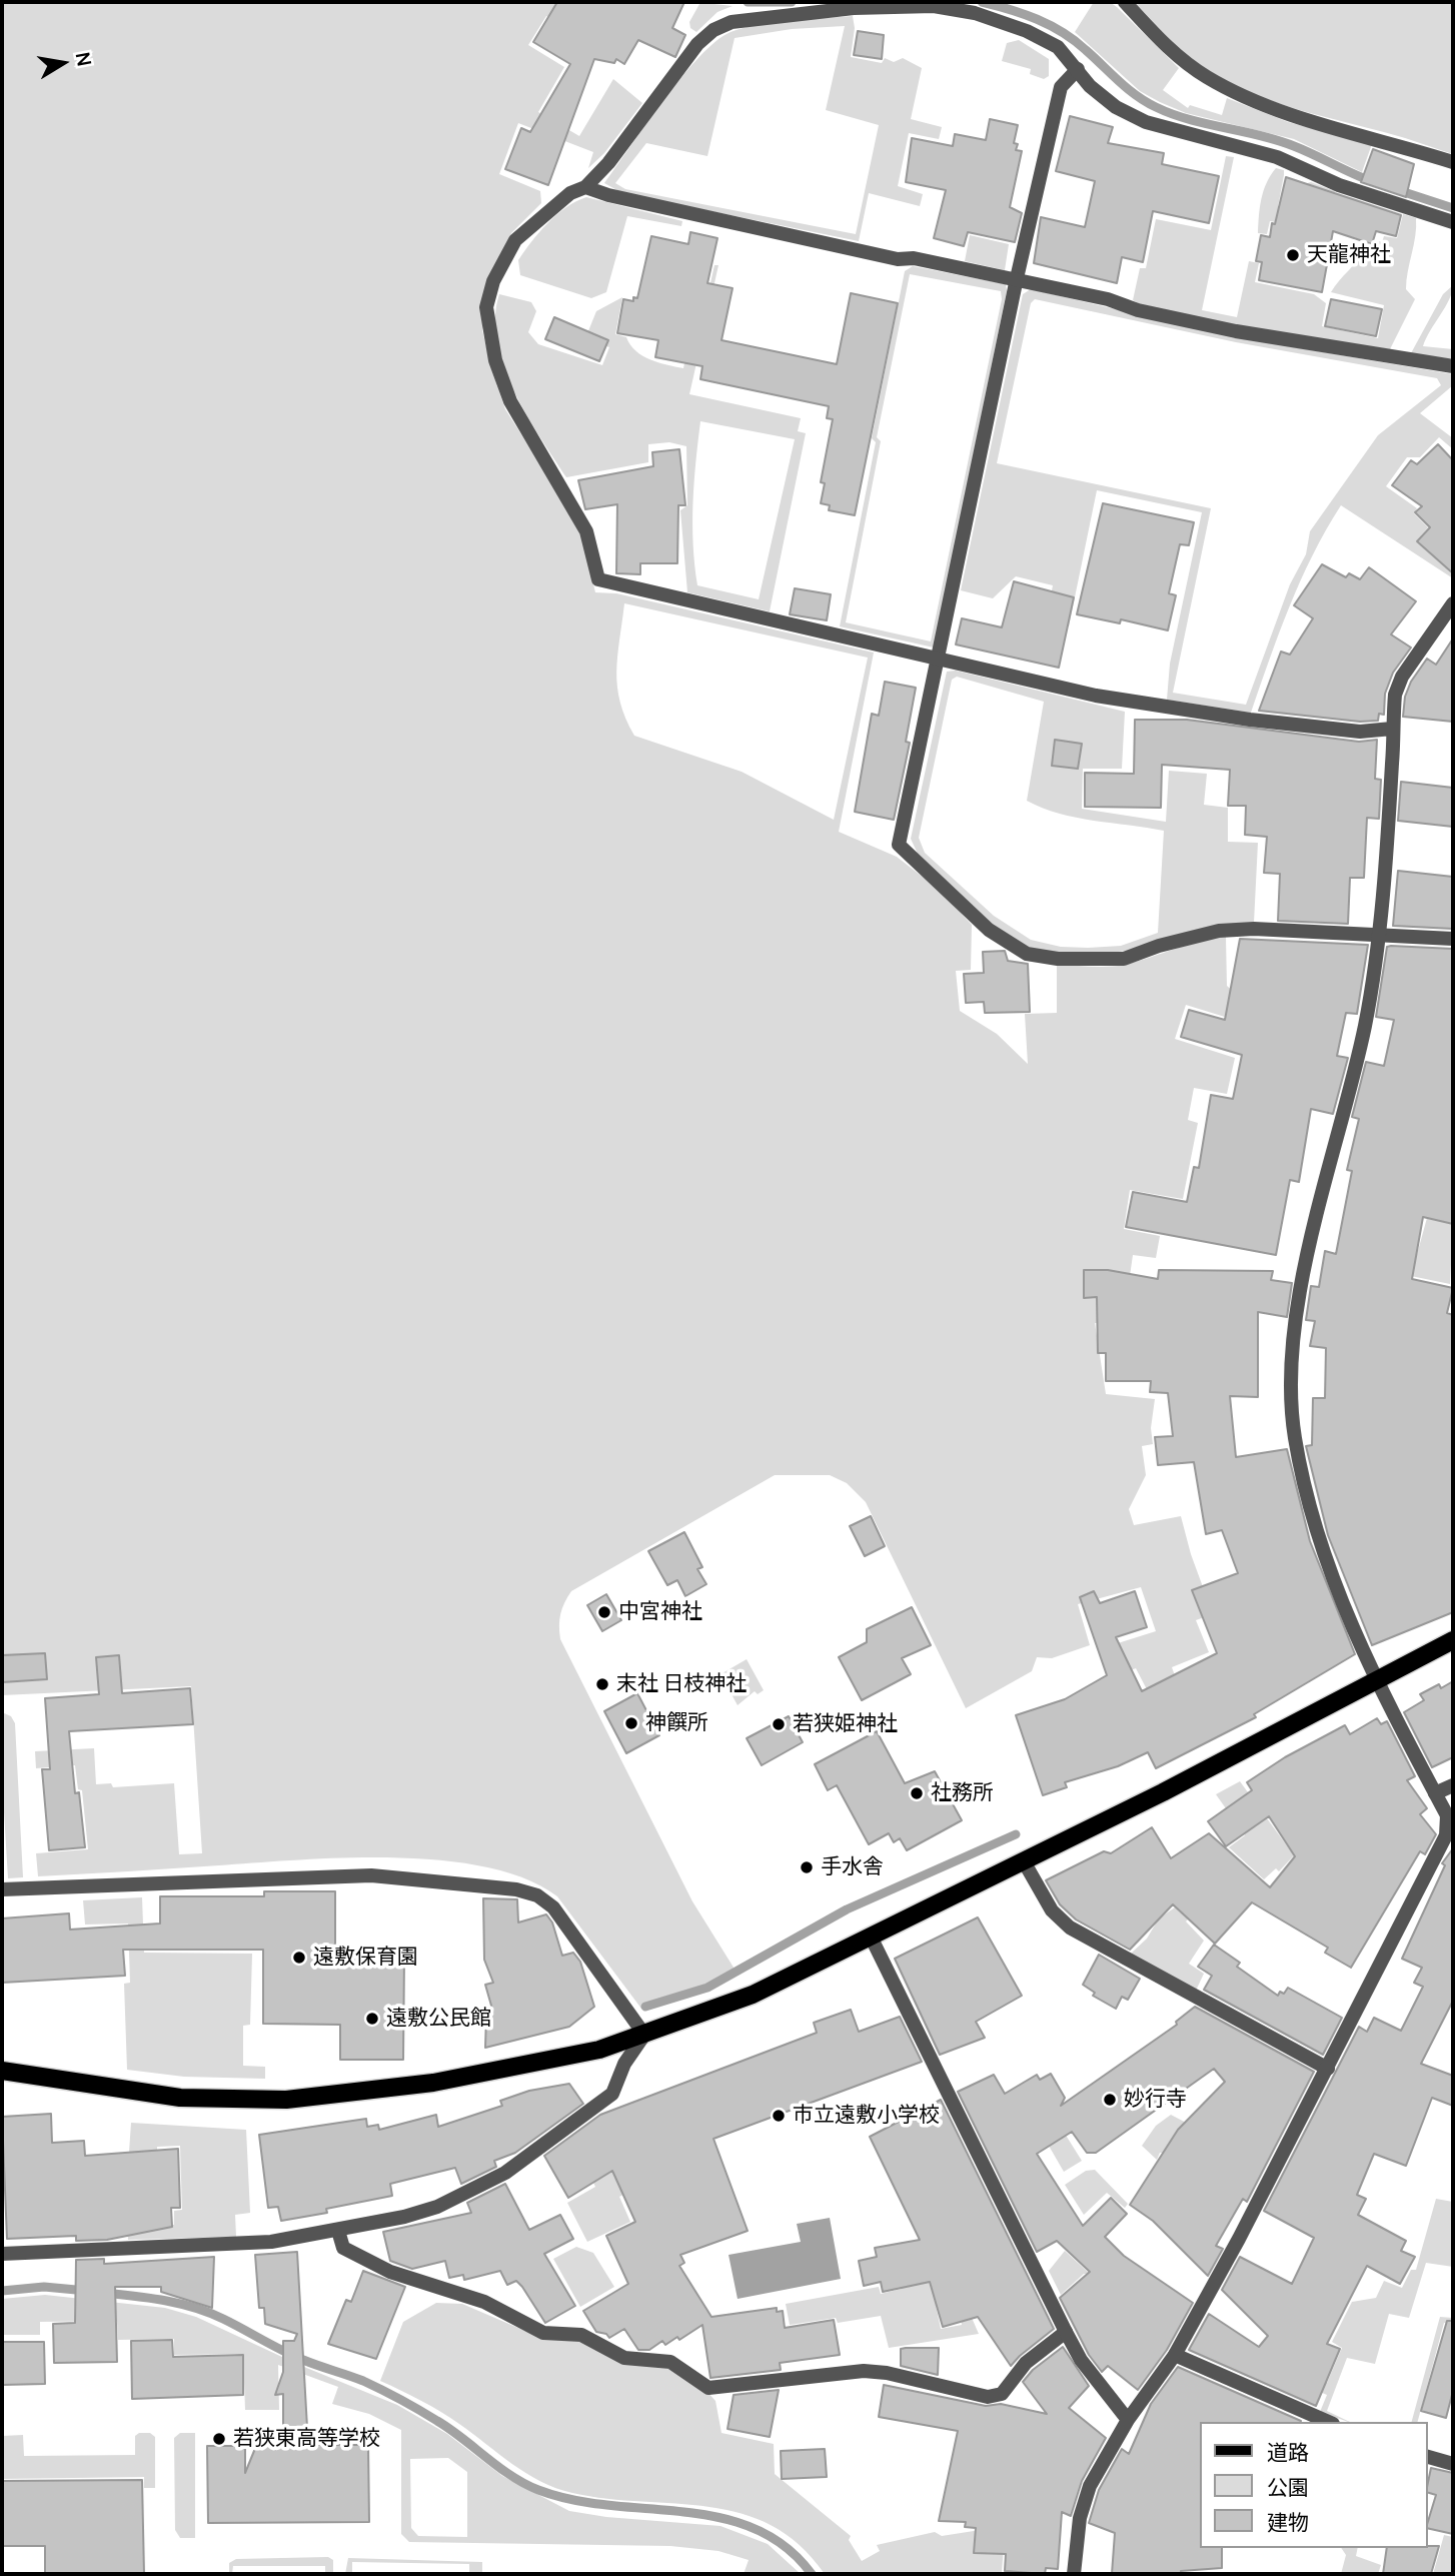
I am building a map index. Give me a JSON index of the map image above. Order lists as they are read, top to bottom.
{
  "places": [
    "天龍神社",
    "中宮神社",
    "末社 日枝神社",
    "神饌所",
    "若狭姫神社",
    "社務所",
    "手水舎",
    "遠敷保育園",
    "遠敷公民館",
    "妙行寺",
    "市立遠敷小学校",
    "若狭東高等学校"
  ],
  "legend": ["道路", "公園", "建物"],
  "north": "right"
}
